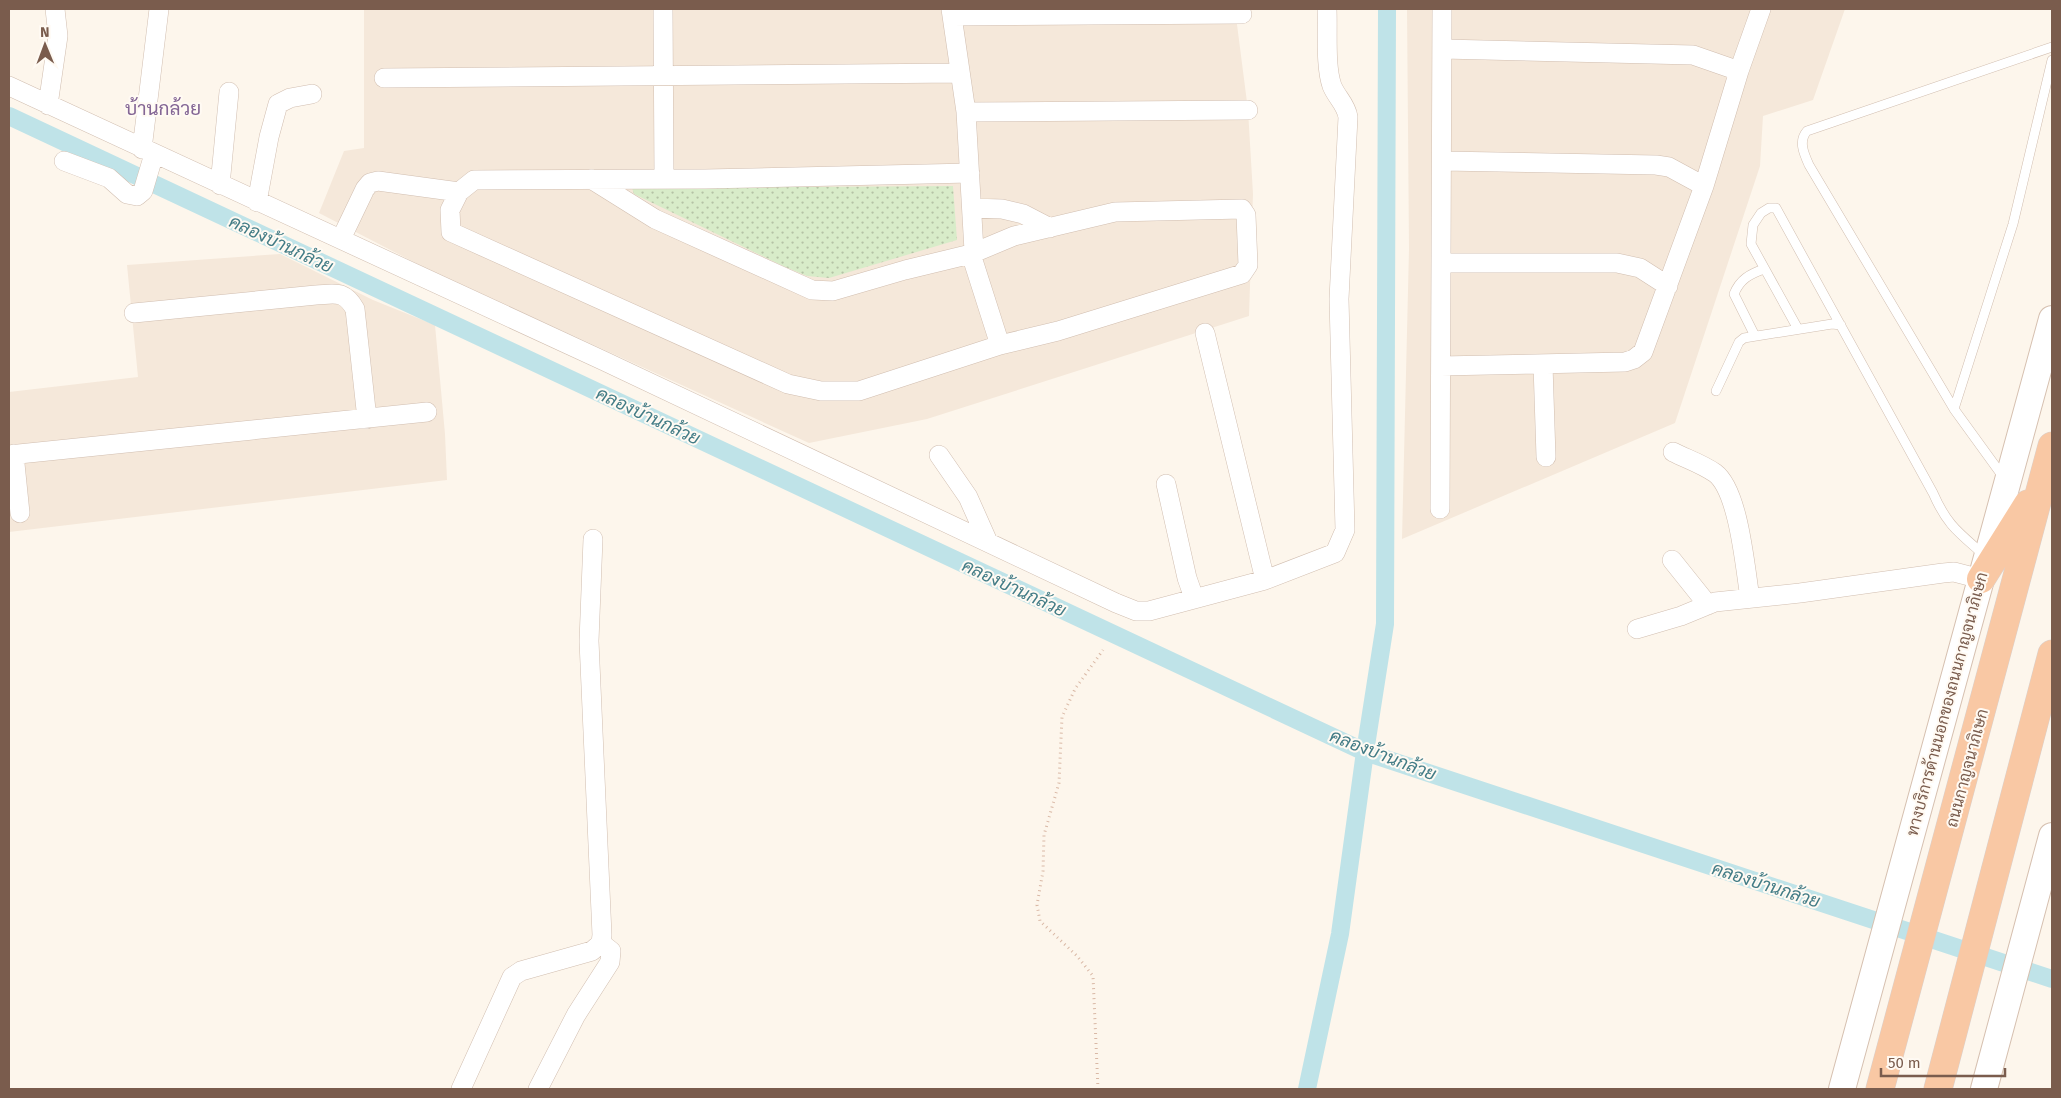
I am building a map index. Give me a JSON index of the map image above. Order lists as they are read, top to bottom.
{
  "streets": {
    "highway": ["ถนนกาญจนาภิเษก"],
    "main road": ["ทางบริการด้านนอกของถนนกาญจนาภิเษก"]
  },
  "districts": ["บ้านกล้วย"],
  "water": ["คลองบ้านกล้วย"],
  "scale_bar": "50 m",
  "north": "top"
}
